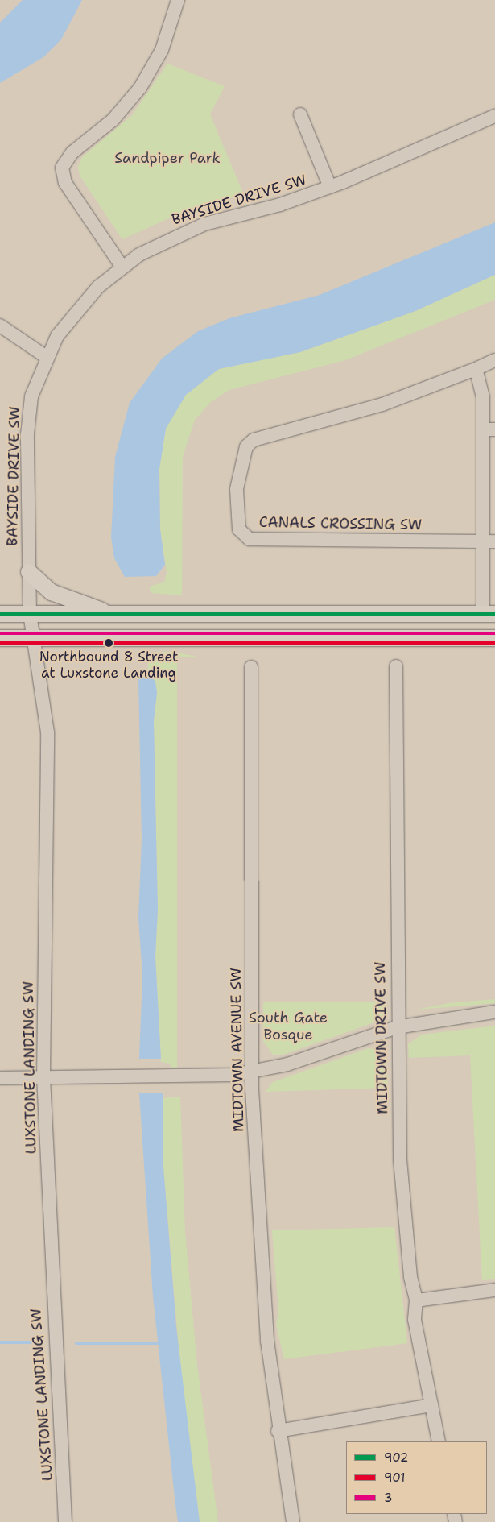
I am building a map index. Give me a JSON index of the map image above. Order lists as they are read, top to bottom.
{
  "streets": {
    "street": [
      "BAYSIDE DRIVE SW",
      "CANALS CROSSING SW",
      "MIDTOWN DRIVE SW",
      "MIDTOWN AVENUE SW",
      "LUXSTONE LANDING SW"
    ]
  },
  "crossings": [
    ["BAYSIDE DRIVE SW", "LUXSTONE LANDING SW"]
  ],
  "parks": ["Sandpiper Park", "South Gate Bosque"],
  "places": ["Northbound 8 Street at Luxstone Landing"],
  "lines": ["transit line 902", "transit line 3", "transit line 901"],
  "legend": ["902", "901", "3"]
}
